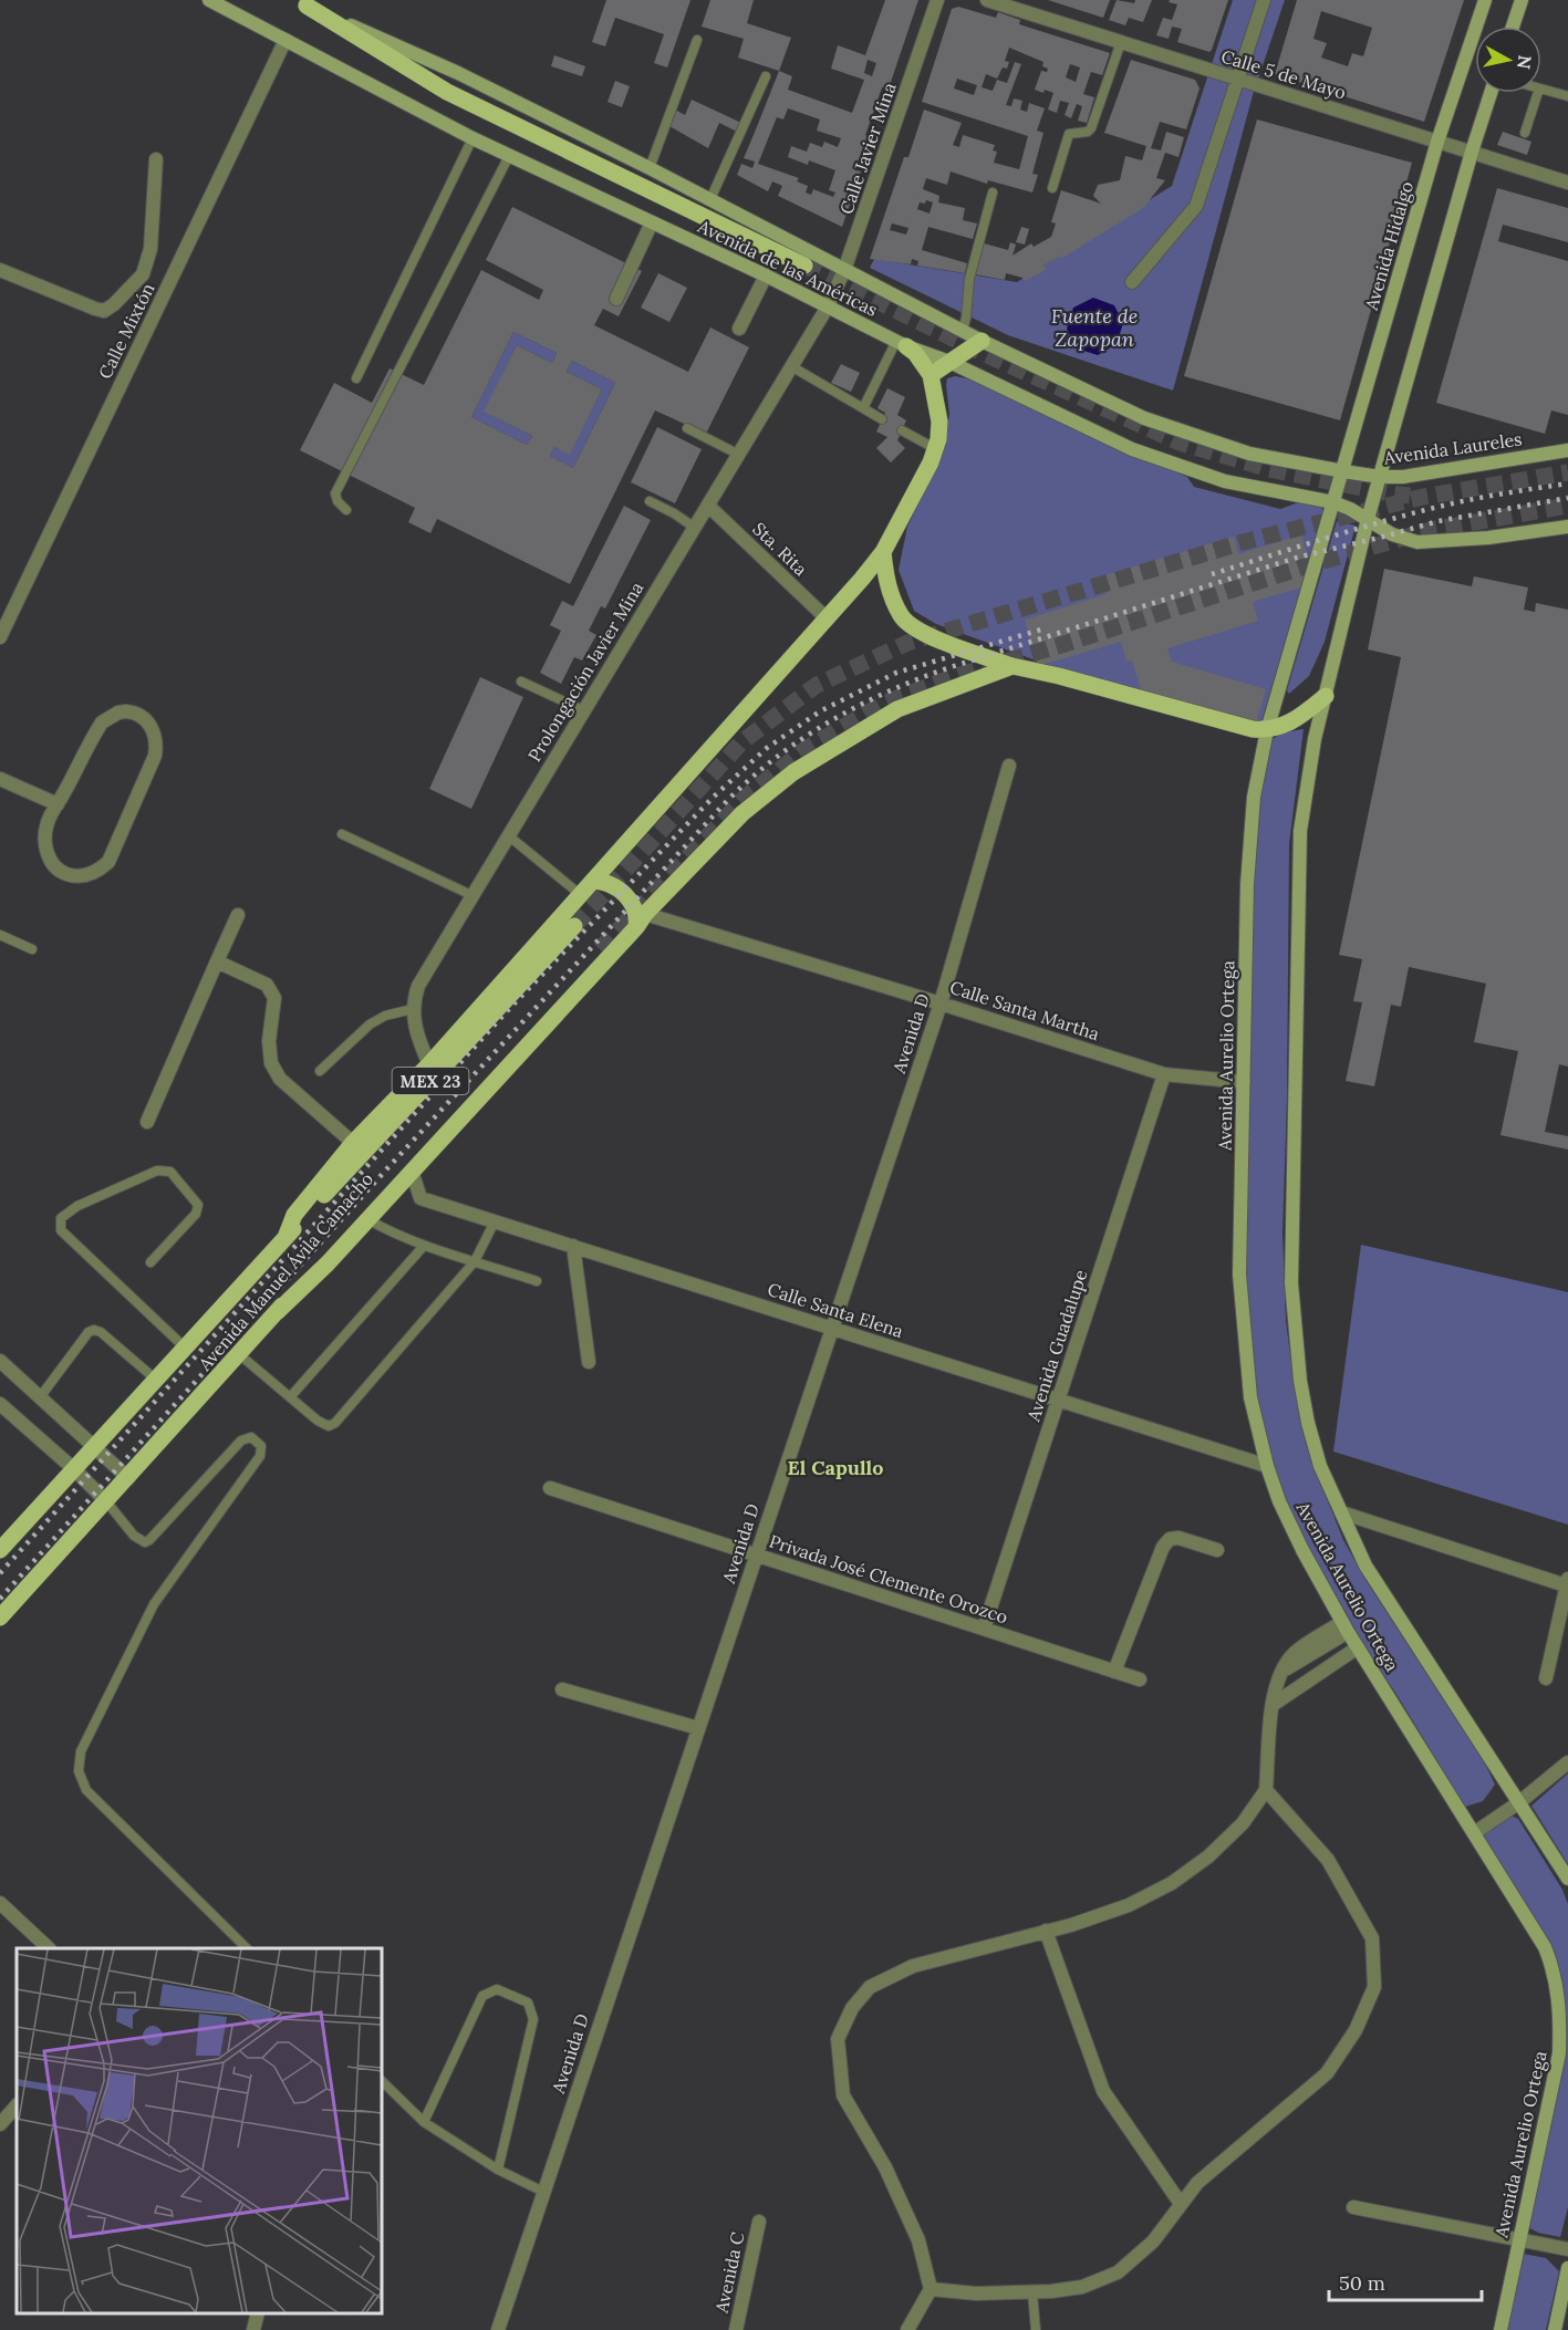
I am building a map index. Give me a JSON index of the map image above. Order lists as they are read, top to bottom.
{
  "streets": {
    "main road": [
      "Avenida Hidalgo",
      "Avenida de las Américas",
      "Avenida Laureles",
      "Avenida Aurelio Ortega",
      "MEX 23",
      "Avenida Manuel Ávila Camacho"
    ],
    "street": [
      "Calle 5 de Mayo",
      "Calle Javier Mina",
      "Calle Mixtón",
      "Sta. Rita",
      "Prolongación Javier Mina",
      "Calle Santa Martha",
      "Avenida D",
      "Calle Santa Elena",
      "Avenida Guadalupe",
      "Privada José Clemente Orozco",
      "Avenida C"
    ]
  },
  "crossings": [
    ["Calle 5 de Mayo", "Avenida Hidalgo"],
    ["Calle Javier Mina", "Avenida de las Américas"],
    ["Calle Javier Mina", "Prolongación Javier Mina"],
    ["Avenida Hidalgo", "Avenida de las Américas"],
    ["Avenida Hidalgo", "Avenida Laureles"],
    ["Avenida Hidalgo", "Avenida Aurelio Ortega"],
    ["Avenida de las Américas", "Calle Mixtón"],
    ["Avenida de las Américas", "Avenida Laureles"],
    ["Avenida de las Américas", "Prolongación Javier Mina"],
    ["Avenida de las Américas", "Avenida Aurelio Ortega"],
    ["Sta. Rita", "Prolongación Javier Mina"],
    ["Calle Santa Martha", "Avenida D"],
    ["Calle Santa Martha", "Avenida Aurelio Ortega"],
    ["Calle Santa Martha", "Avenida Guadalupe"],
    ["Avenida D", "Calle Santa Elena"],
    ["Avenida D", "Privada José Clemente Orozco"],
    ["Avenida Aurelio Ortega", "Calle Santa Elena"],
    ["Calle Santa Elena", "Avenida Guadalupe"],
    ["Avenida Guadalupe", "Privada José Clemente Orozco"]
  ],
  "districts": ["El Capullo"],
  "water": ["Fuente de Zapopan"],
  "scale_bar": "50 m",
  "north": "right"
}
